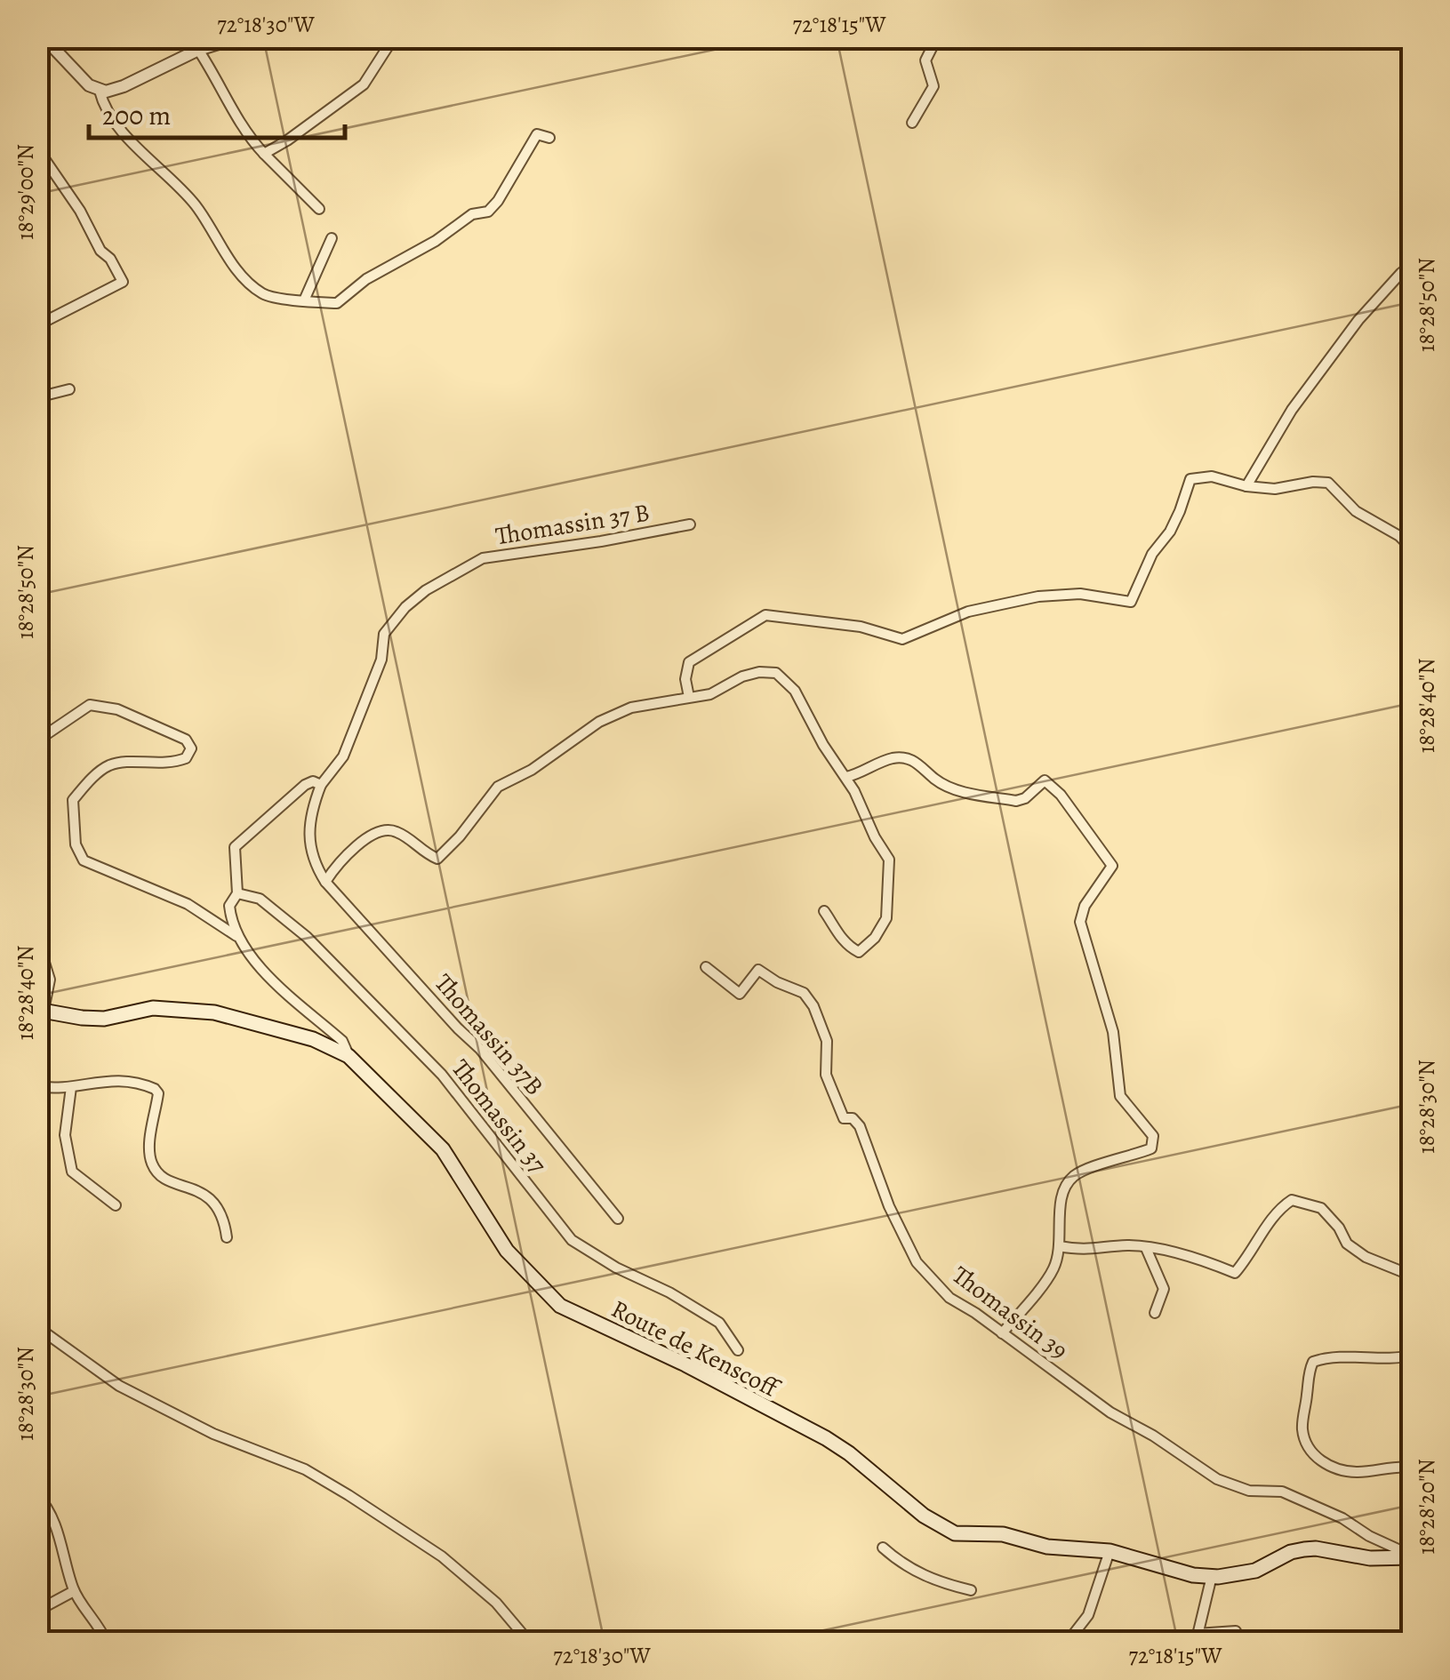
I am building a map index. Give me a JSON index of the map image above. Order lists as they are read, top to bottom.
{
  "streets": {
    "main road": ["Route de Kenscoff"],
    "street": [
      "Thomassin 37 B",
      "Thomassin 37B",
      "Thomassin 37",
      "Thomassin 39"
    ]
  },
  "crossings": [
    ["Thomassin 37 B", "Thomassin 37"],
    ["Thomassin 39", "Route de Kenscoff"]
  ],
  "scale_bar": "200 m",
  "coordinates": [
    "72°18'30\"W",
    "72°18'15\"W",
    "18°29'00\"N",
    "18°28'50\"N",
    "18°28'40\"N",
    "18°28'30\"N",
    "18°28'20\"N"
  ]
}
